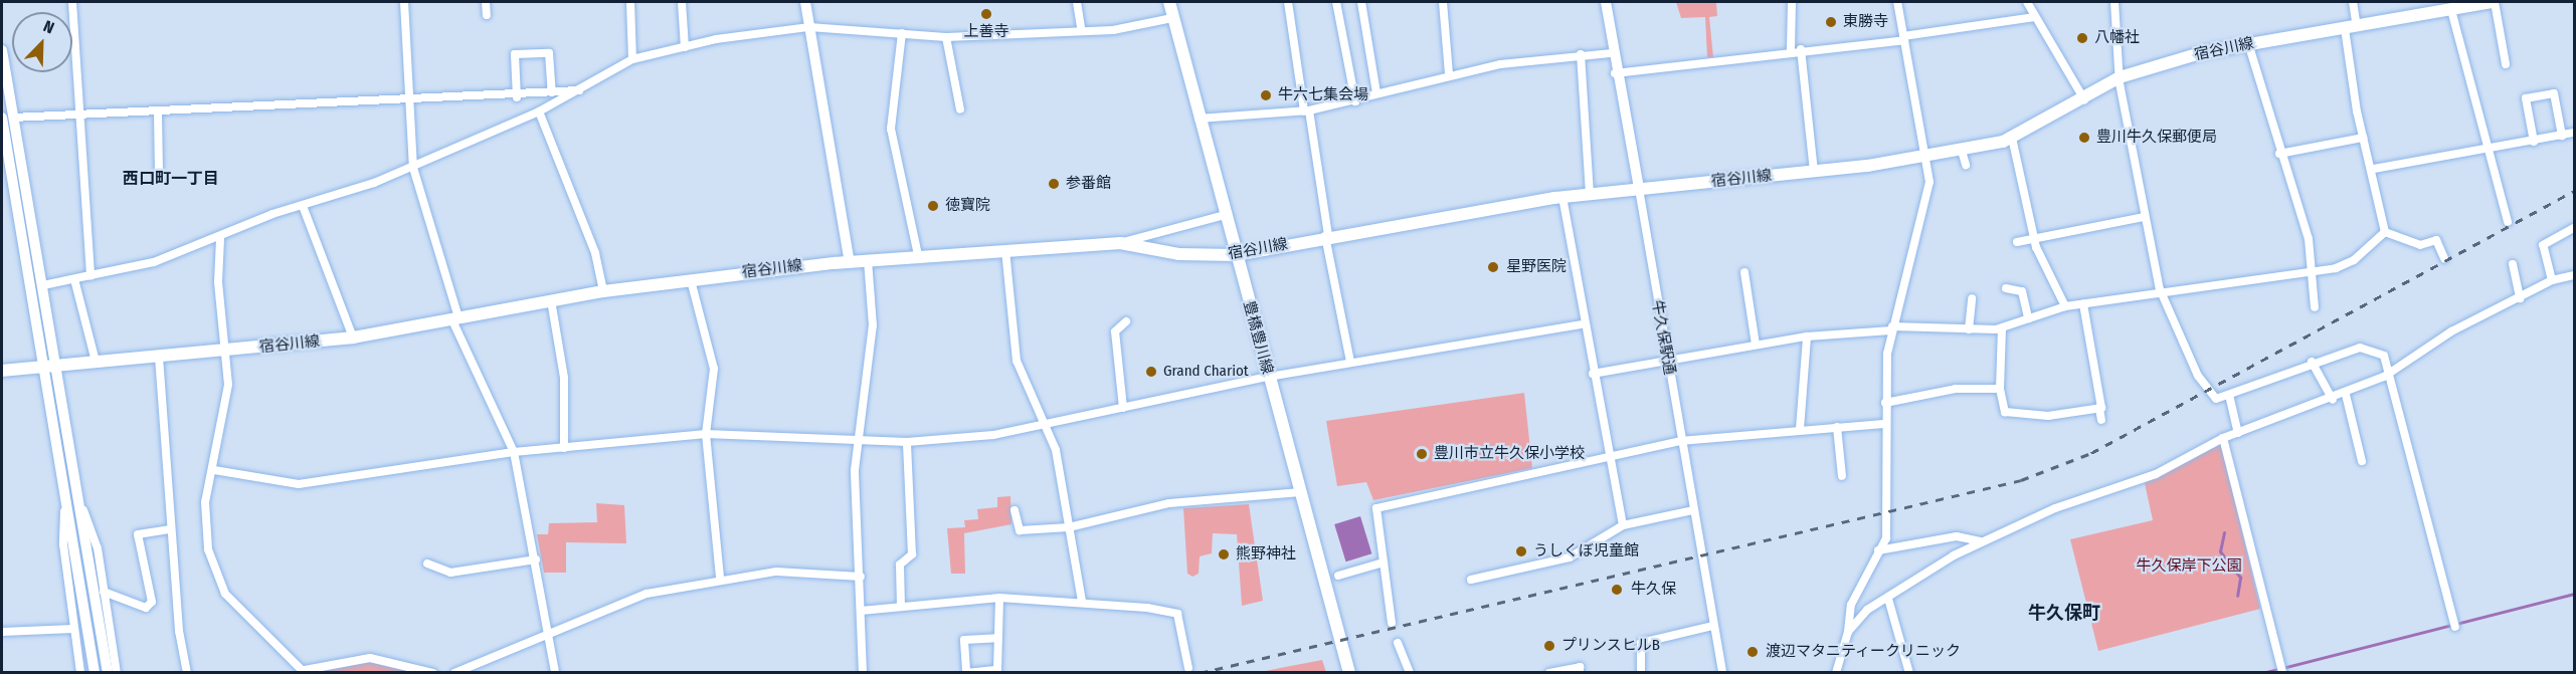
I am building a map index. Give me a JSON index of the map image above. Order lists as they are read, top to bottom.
{
  "streets": {
    "main road": ["宿谷川線", "豊橋豊川線"],
    "street": ["牛久保駅通"]
  },
  "crossings": [
    ["宿谷川線", "豊橋豊川線"],
    ["宿谷川線", "牛久保駅通"]
  ],
  "districts": ["西口町一丁目", "牛久保町"],
  "parks": ["牛久保岸下公園"],
  "places": [
    "上善寺",
    "東勝寺",
    "八幡社",
    "牛六七集会場",
    "豊川牛久保郵便局",
    "参番館",
    "徳寶院",
    "星野医院",
    "Grand Chariot",
    "豊川市立牛久保小学校",
    "うしくぼ児童館",
    "熊野神社",
    "牛久保",
    "プリンスヒルB",
    "渡辺マタニティークリニック"
  ],
  "north": "top right"
}
